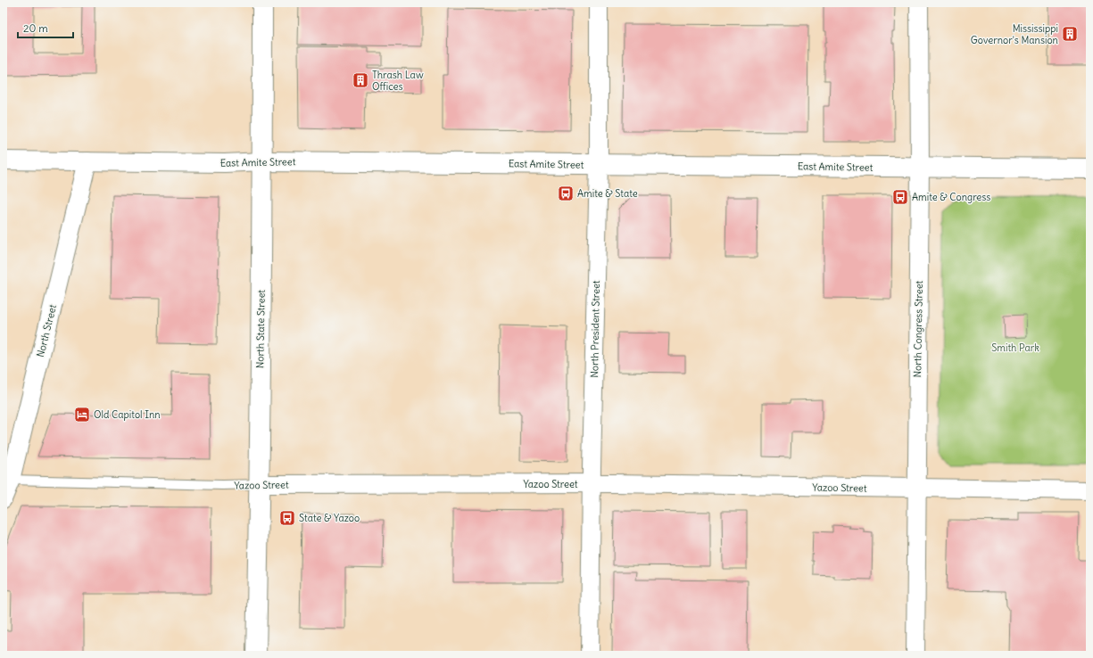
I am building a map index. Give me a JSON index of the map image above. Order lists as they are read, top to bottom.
{
  "streets": {
    "main road": ["East Amite Street", "North State Street"],
    "street": [
      "North President Street",
      "North Congress Street",
      "North Street",
      "Yazoo Street"
    ]
  },
  "crossings": [
    ["East Amite Street", "North State Street"],
    ["East Amite Street", "North President Street"],
    ["East Amite Street", "North Congress Street"],
    ["East Amite Street", "North Street"],
    ["North State Street", "Yazoo Street"],
    ["North President Street", "Yazoo Street"],
    ["North Congress Street", "Yazoo Street"],
    ["North Street", "Yazoo Street"]
  ],
  "parks": ["Smith Park"],
  "places": {
    "building": ["Mississippi Governor's Mansion", "Thrash Law Offices"],
    "bus stop": ["Amite & State", "Amite & Congress", "State & Yazoo"],
    "hotel": ["Old Capitol Inn"]
  },
  "scale_bar": "20 m"
}
